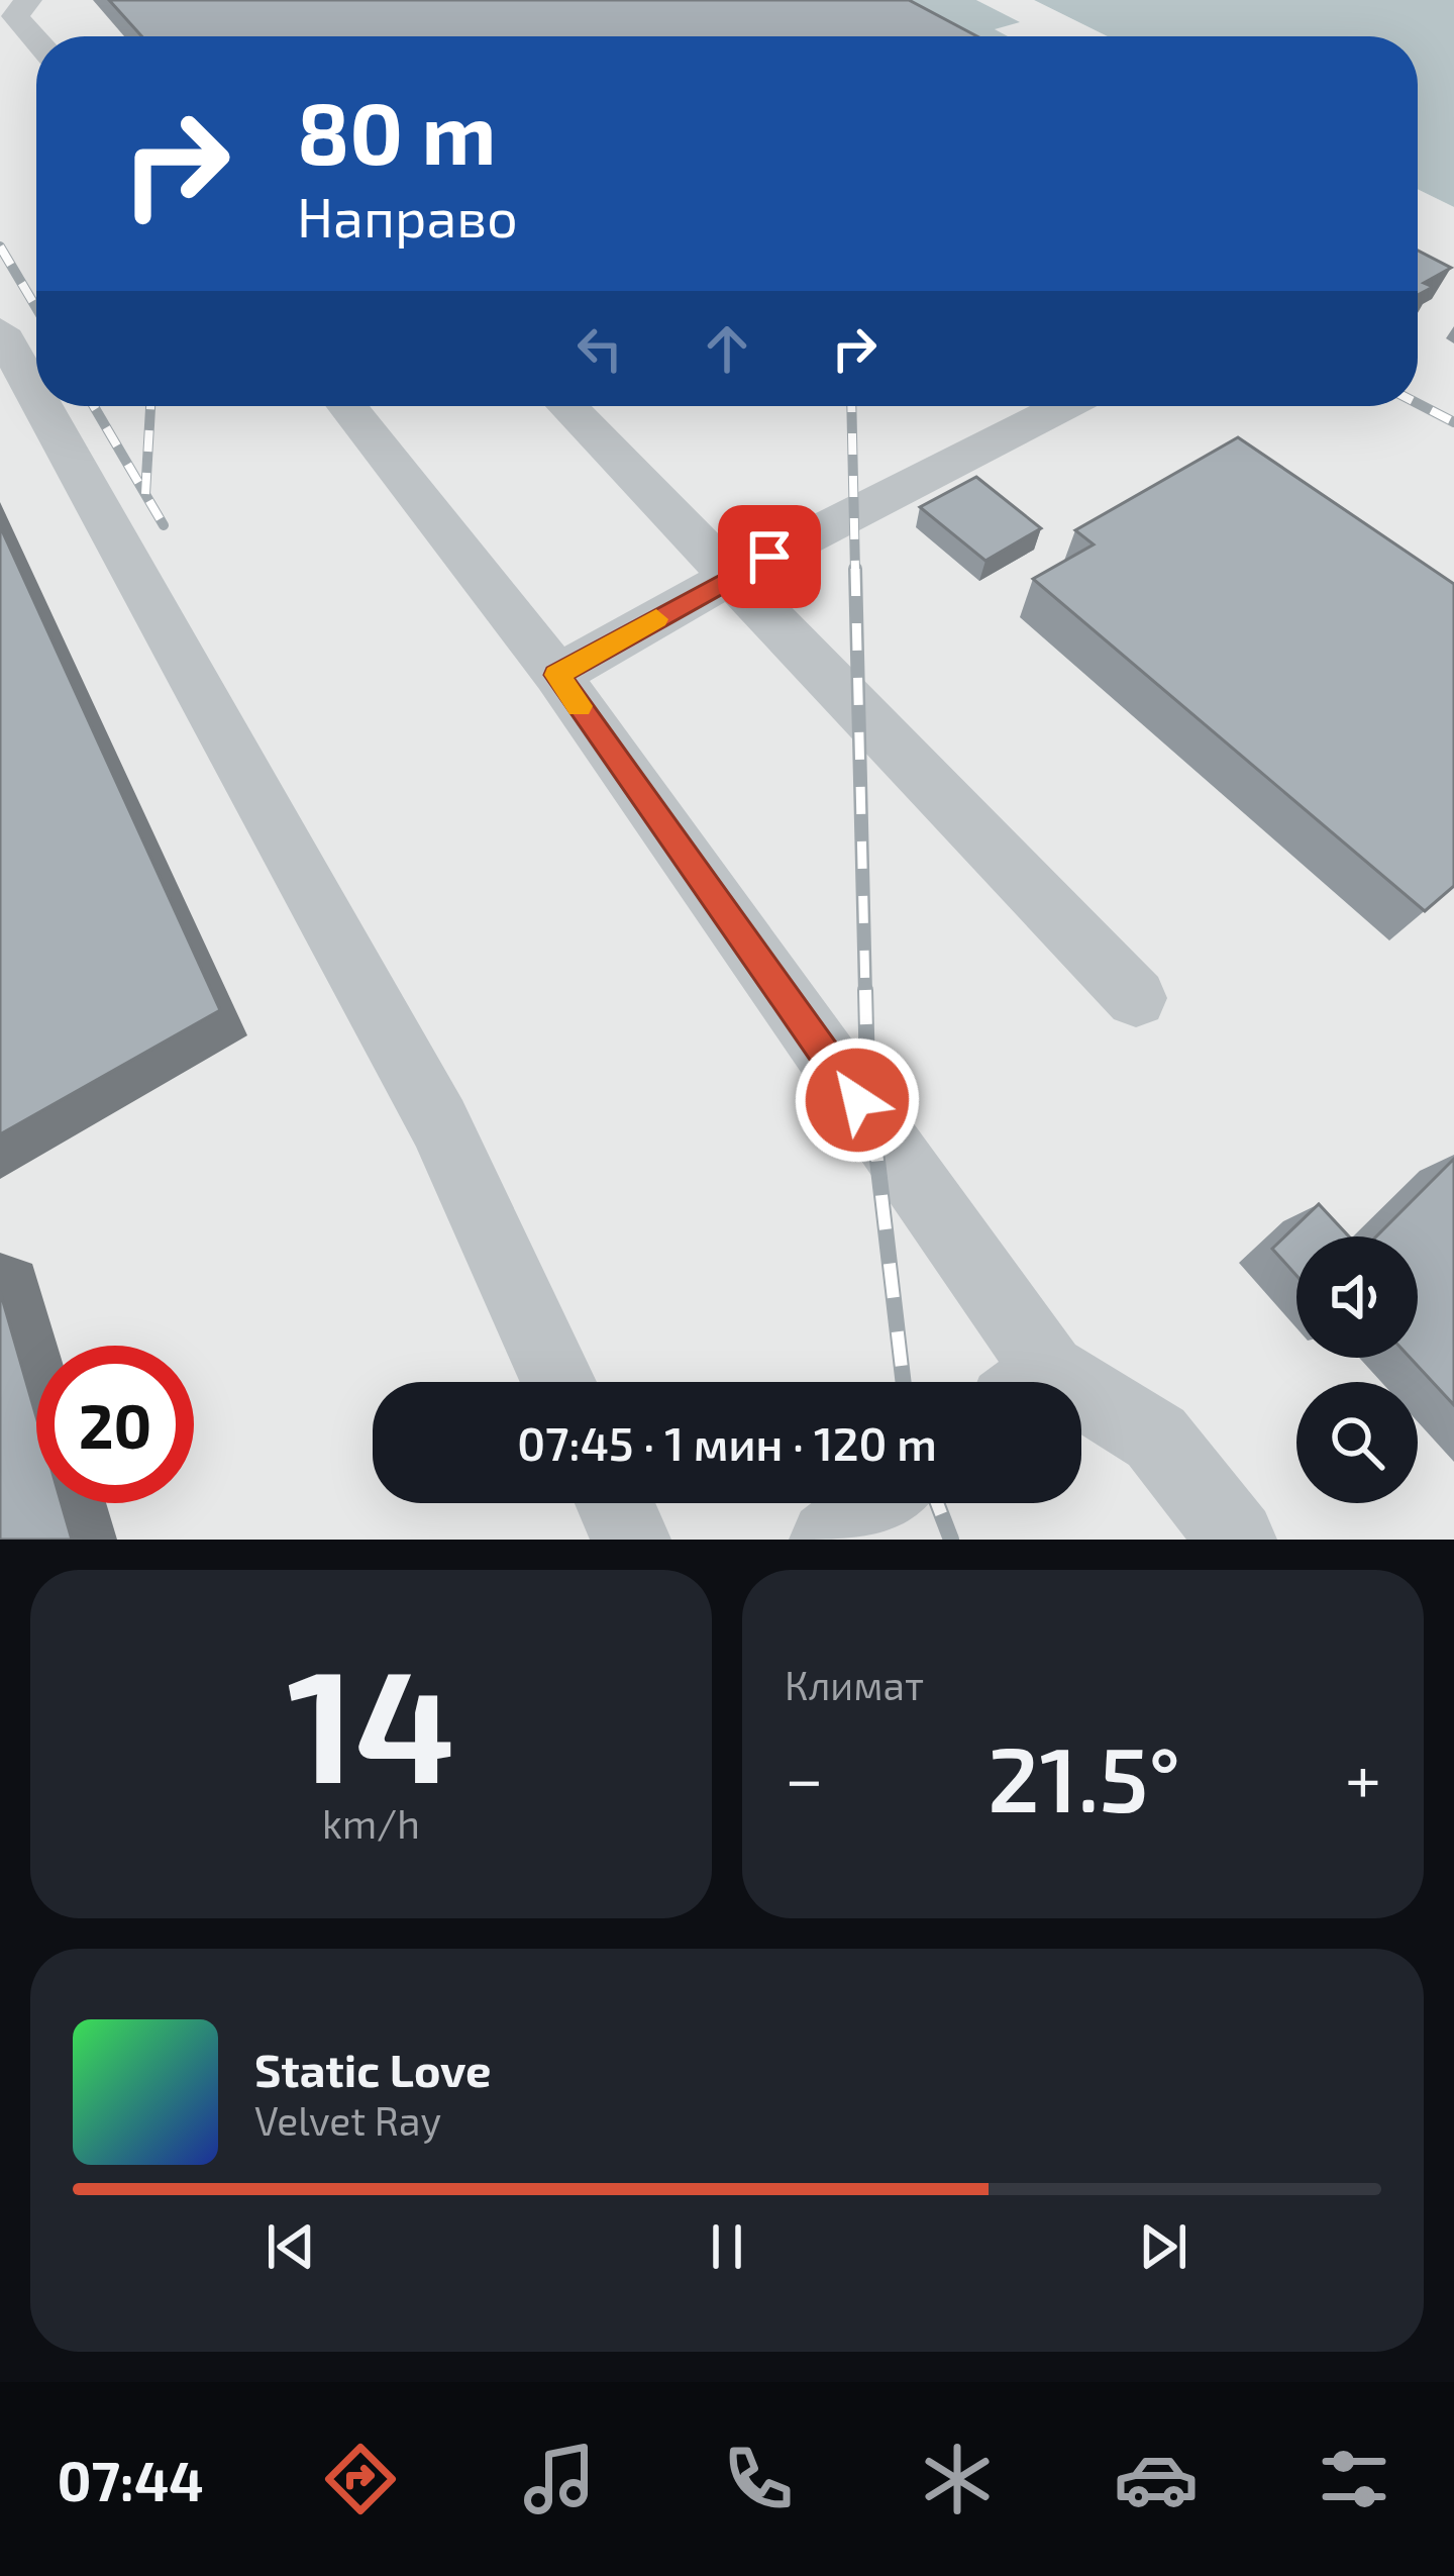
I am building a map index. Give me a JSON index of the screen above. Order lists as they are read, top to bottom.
{
  "page": {
    "turn": ["80 m", "Направо"],
    "limit": "20",
    "trip": "07:45 · 1 мин · 120 m",
    "tile": [
      ["14", "km/h"],
      "Климат"
    ],
    "heat": ["−", "21.5°", "+"],
    "song": ["Static Love", "Velvet Ray"],
    "tabs": "07:44"
  }
}
